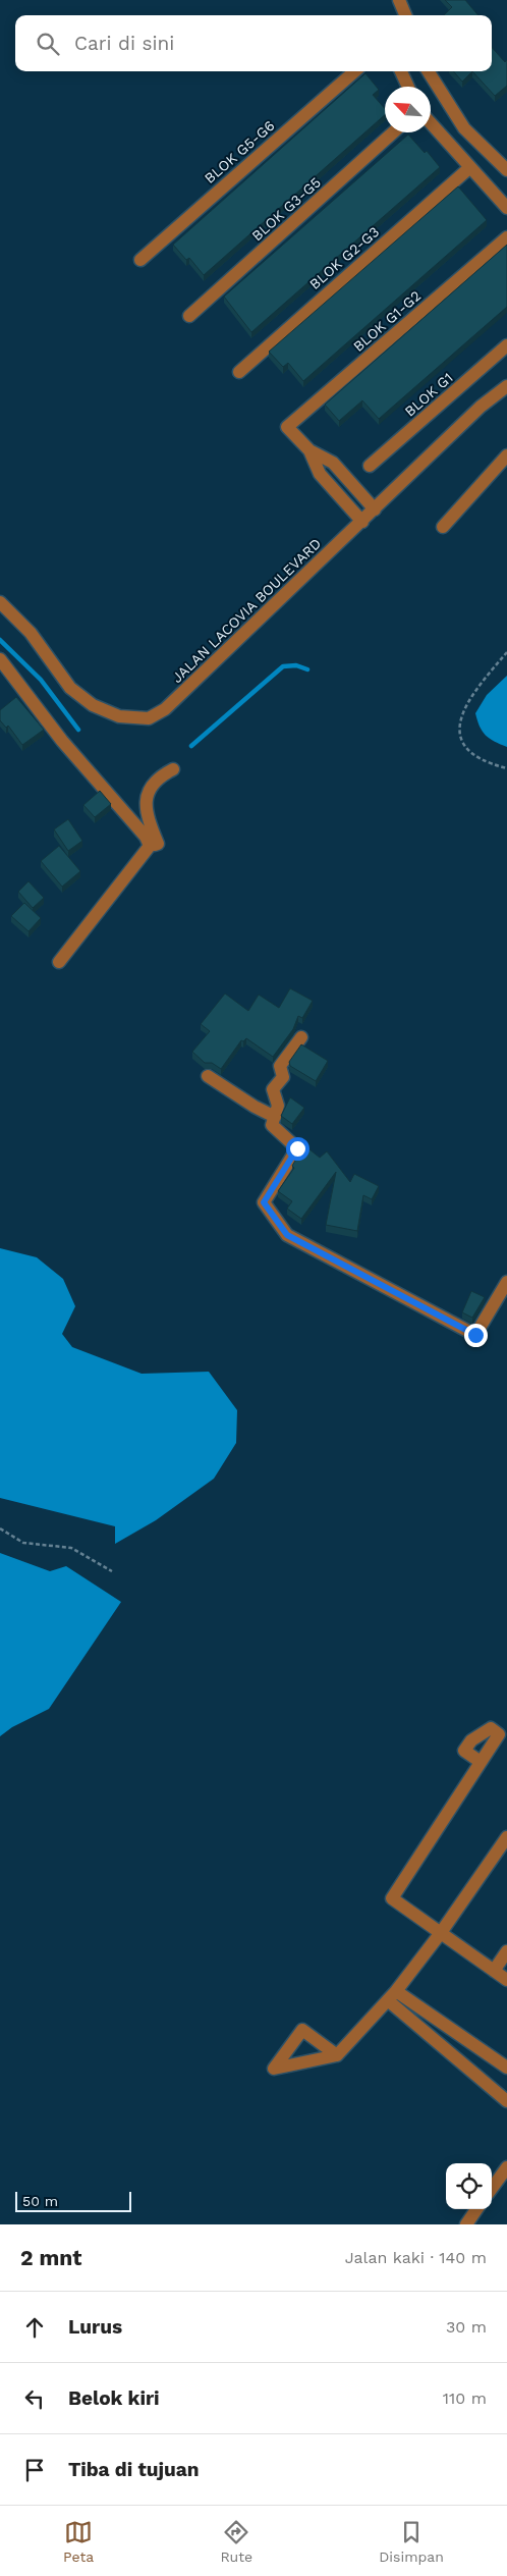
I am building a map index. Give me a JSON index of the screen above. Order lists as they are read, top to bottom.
{
  "streets": {
    "street": [
      "BLOK G5-G6",
      "BLOK G3-G5",
      "BLOK G2-G3",
      "BLOK G1-G2",
      "BLOK G1",
      "JALAN LACOVIA BOULEVARD"
    ]
  },
  "scale_bar": "50 m",
  "north": "top left",
  "page": {
    "search": "Cari di sini",
    "scale": "50 m",
    "heading": ["2 mnt", "Jalan kaki · 140 m"],
    "list": [
      ["Lurus", "30 m"],
      ["Belok kiri", "110 m"],
      "Tiba di tujuan"
    ],
    "nav": ["Peta", "Rute", "Disimpan"]
  }
}
